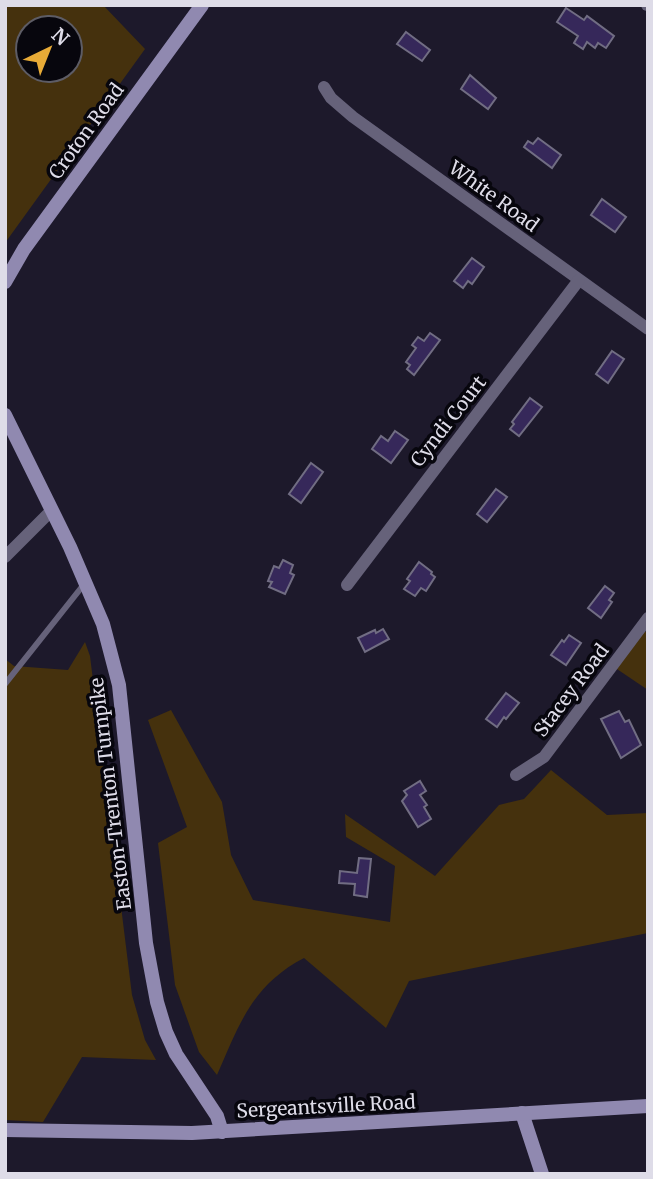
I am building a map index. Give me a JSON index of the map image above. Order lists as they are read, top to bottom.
{
  "streets": {
    "main road": ["Croton Road", "Easton-Trenton Turnpike", "Sergeantsville Road"],
    "street": ["White Road", "Cyndi Court", "Stacey Road"]
  },
  "crossings": [
    ["White Road", "Cyndi Court"],
    ["Easton-Trenton Turnpike", "Sergeantsville Road"]
  ],
  "north": "top right"
}
